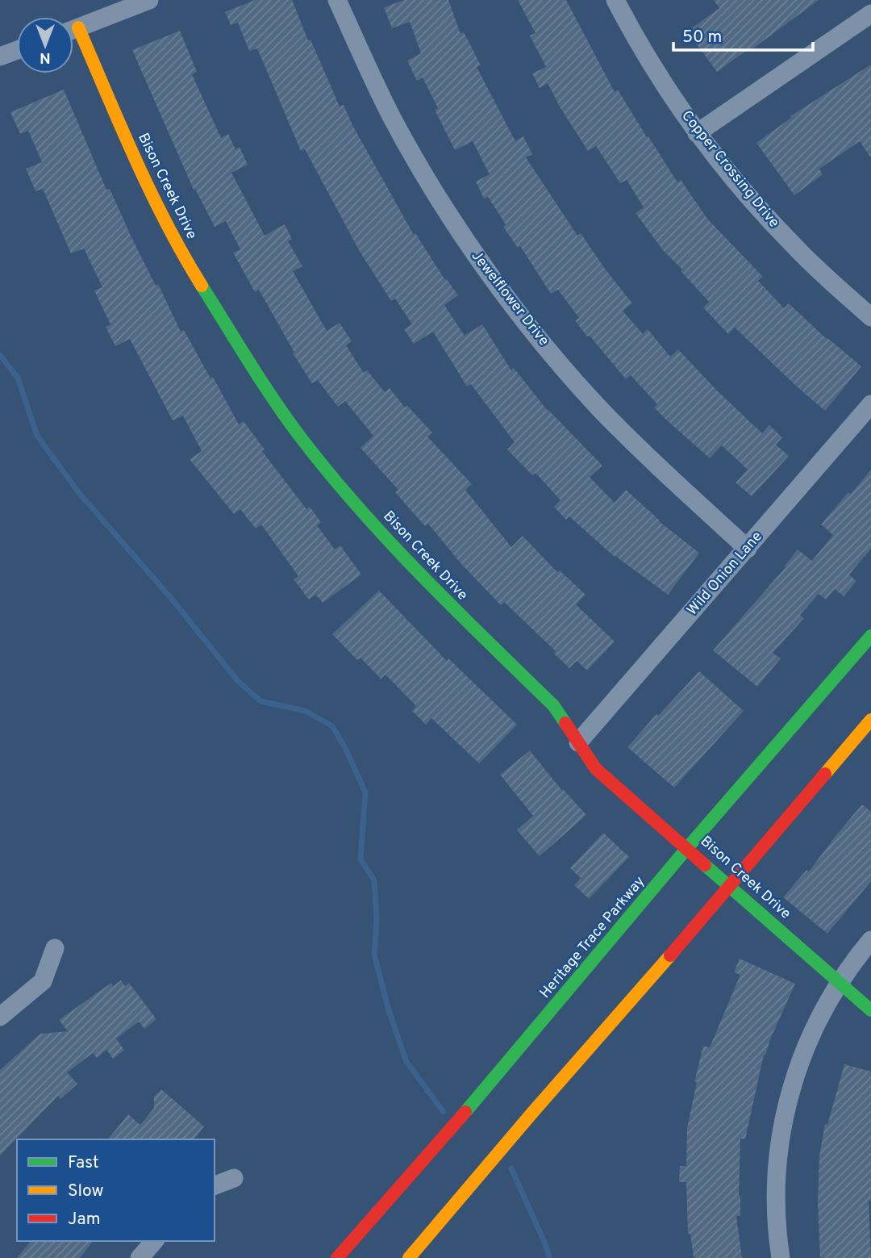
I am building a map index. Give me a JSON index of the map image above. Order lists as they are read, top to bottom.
{
  "streets": {
    "street": [
      "Copper Crossing Drive",
      "Bison Creek Drive",
      "Jewelflower Drive",
      "Wild Onion Lane",
      "Heritage Trace Parkway"
    ]
  },
  "crossings": [
    ["Bison Creek Drive", "Wild Onion Lane"],
    ["Bison Creek Drive", "Heritage Trace Parkway"],
    ["Jewelflower Drive", "Wild Onion Lane"]
  ],
  "legend": ["Fast", "Slow", "Jam"],
  "scale_bar": "50 m",
  "north": "bottom"
}
